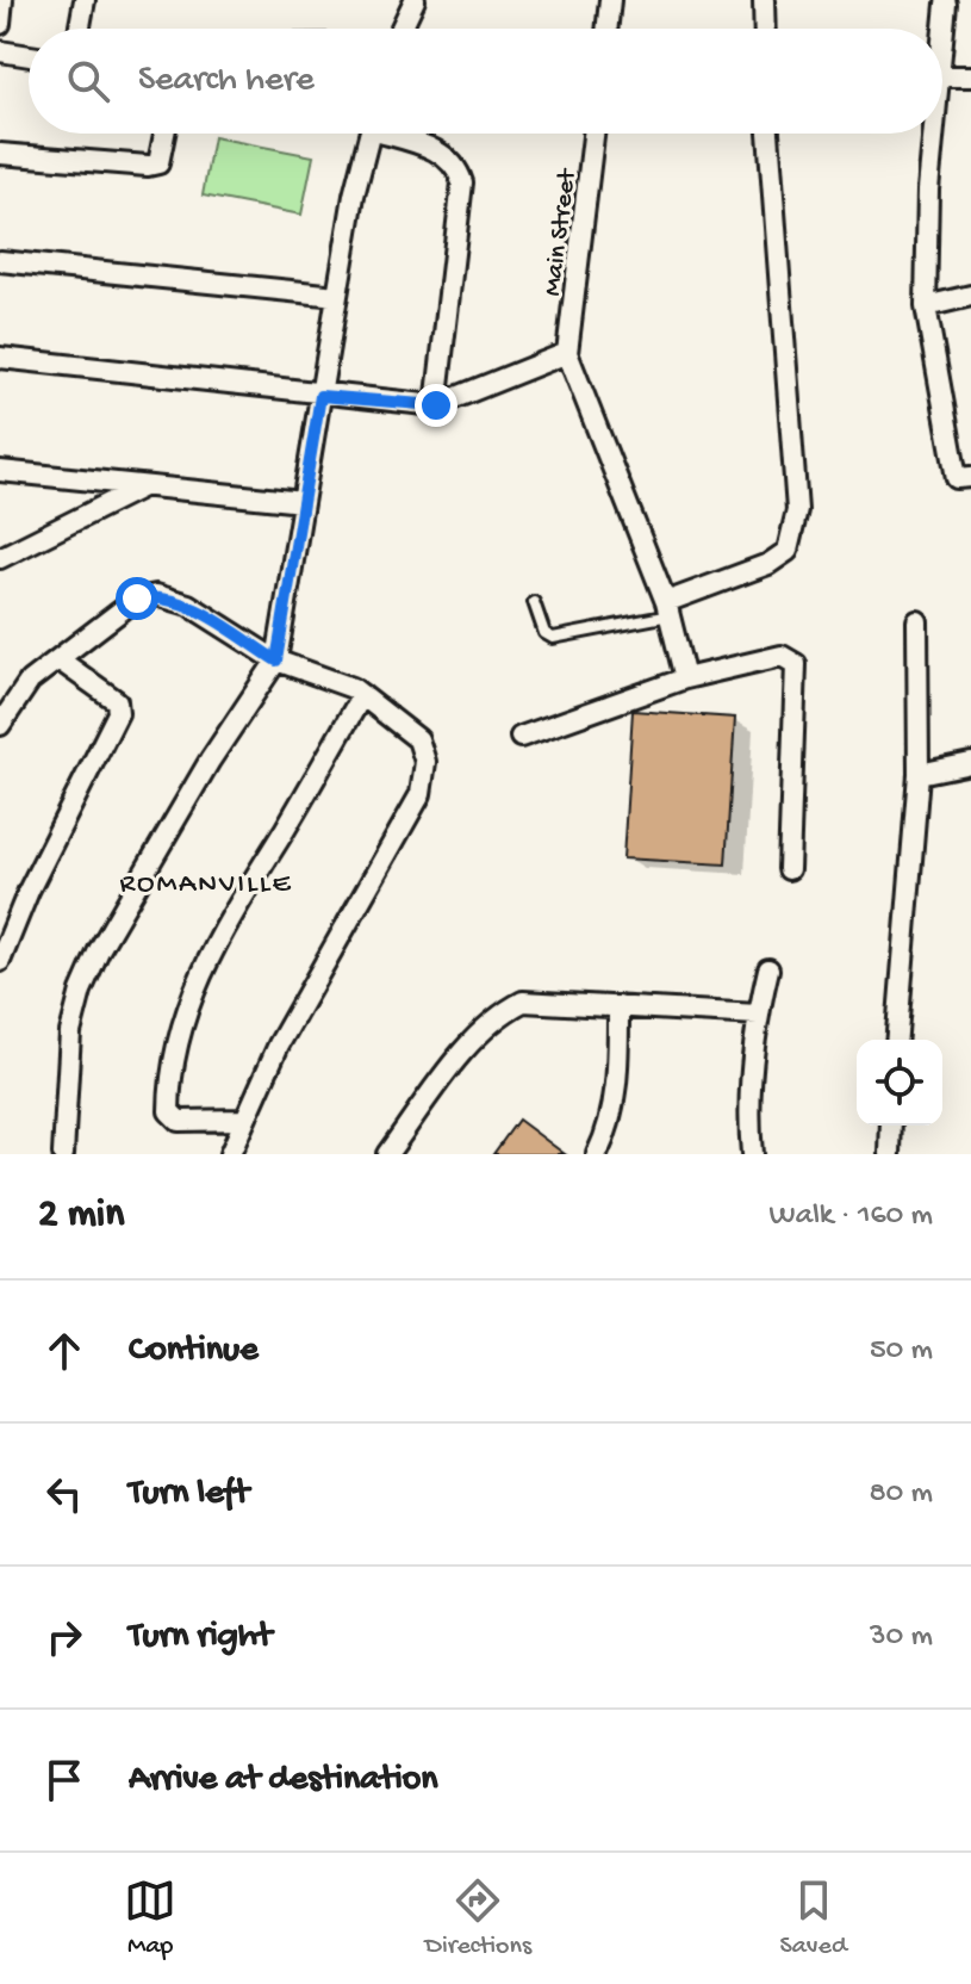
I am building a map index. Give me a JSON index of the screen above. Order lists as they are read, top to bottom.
{
  "streets": {
    "street": ["Main Street"]
  },
  "districts": ["ROMANVILLE"],
  "page": {
    "search": "Search here",
    "heading": ["2 min", "Walk · 160 m"],
    "list": [
      ["Continue", "50 m"],
      ["Turn left", "80 m"],
      ["Turn right", "30 m"],
      "Arrive at destination"
    ],
    "nav": ["Map", "Directions", "Saved"]
  }
}
